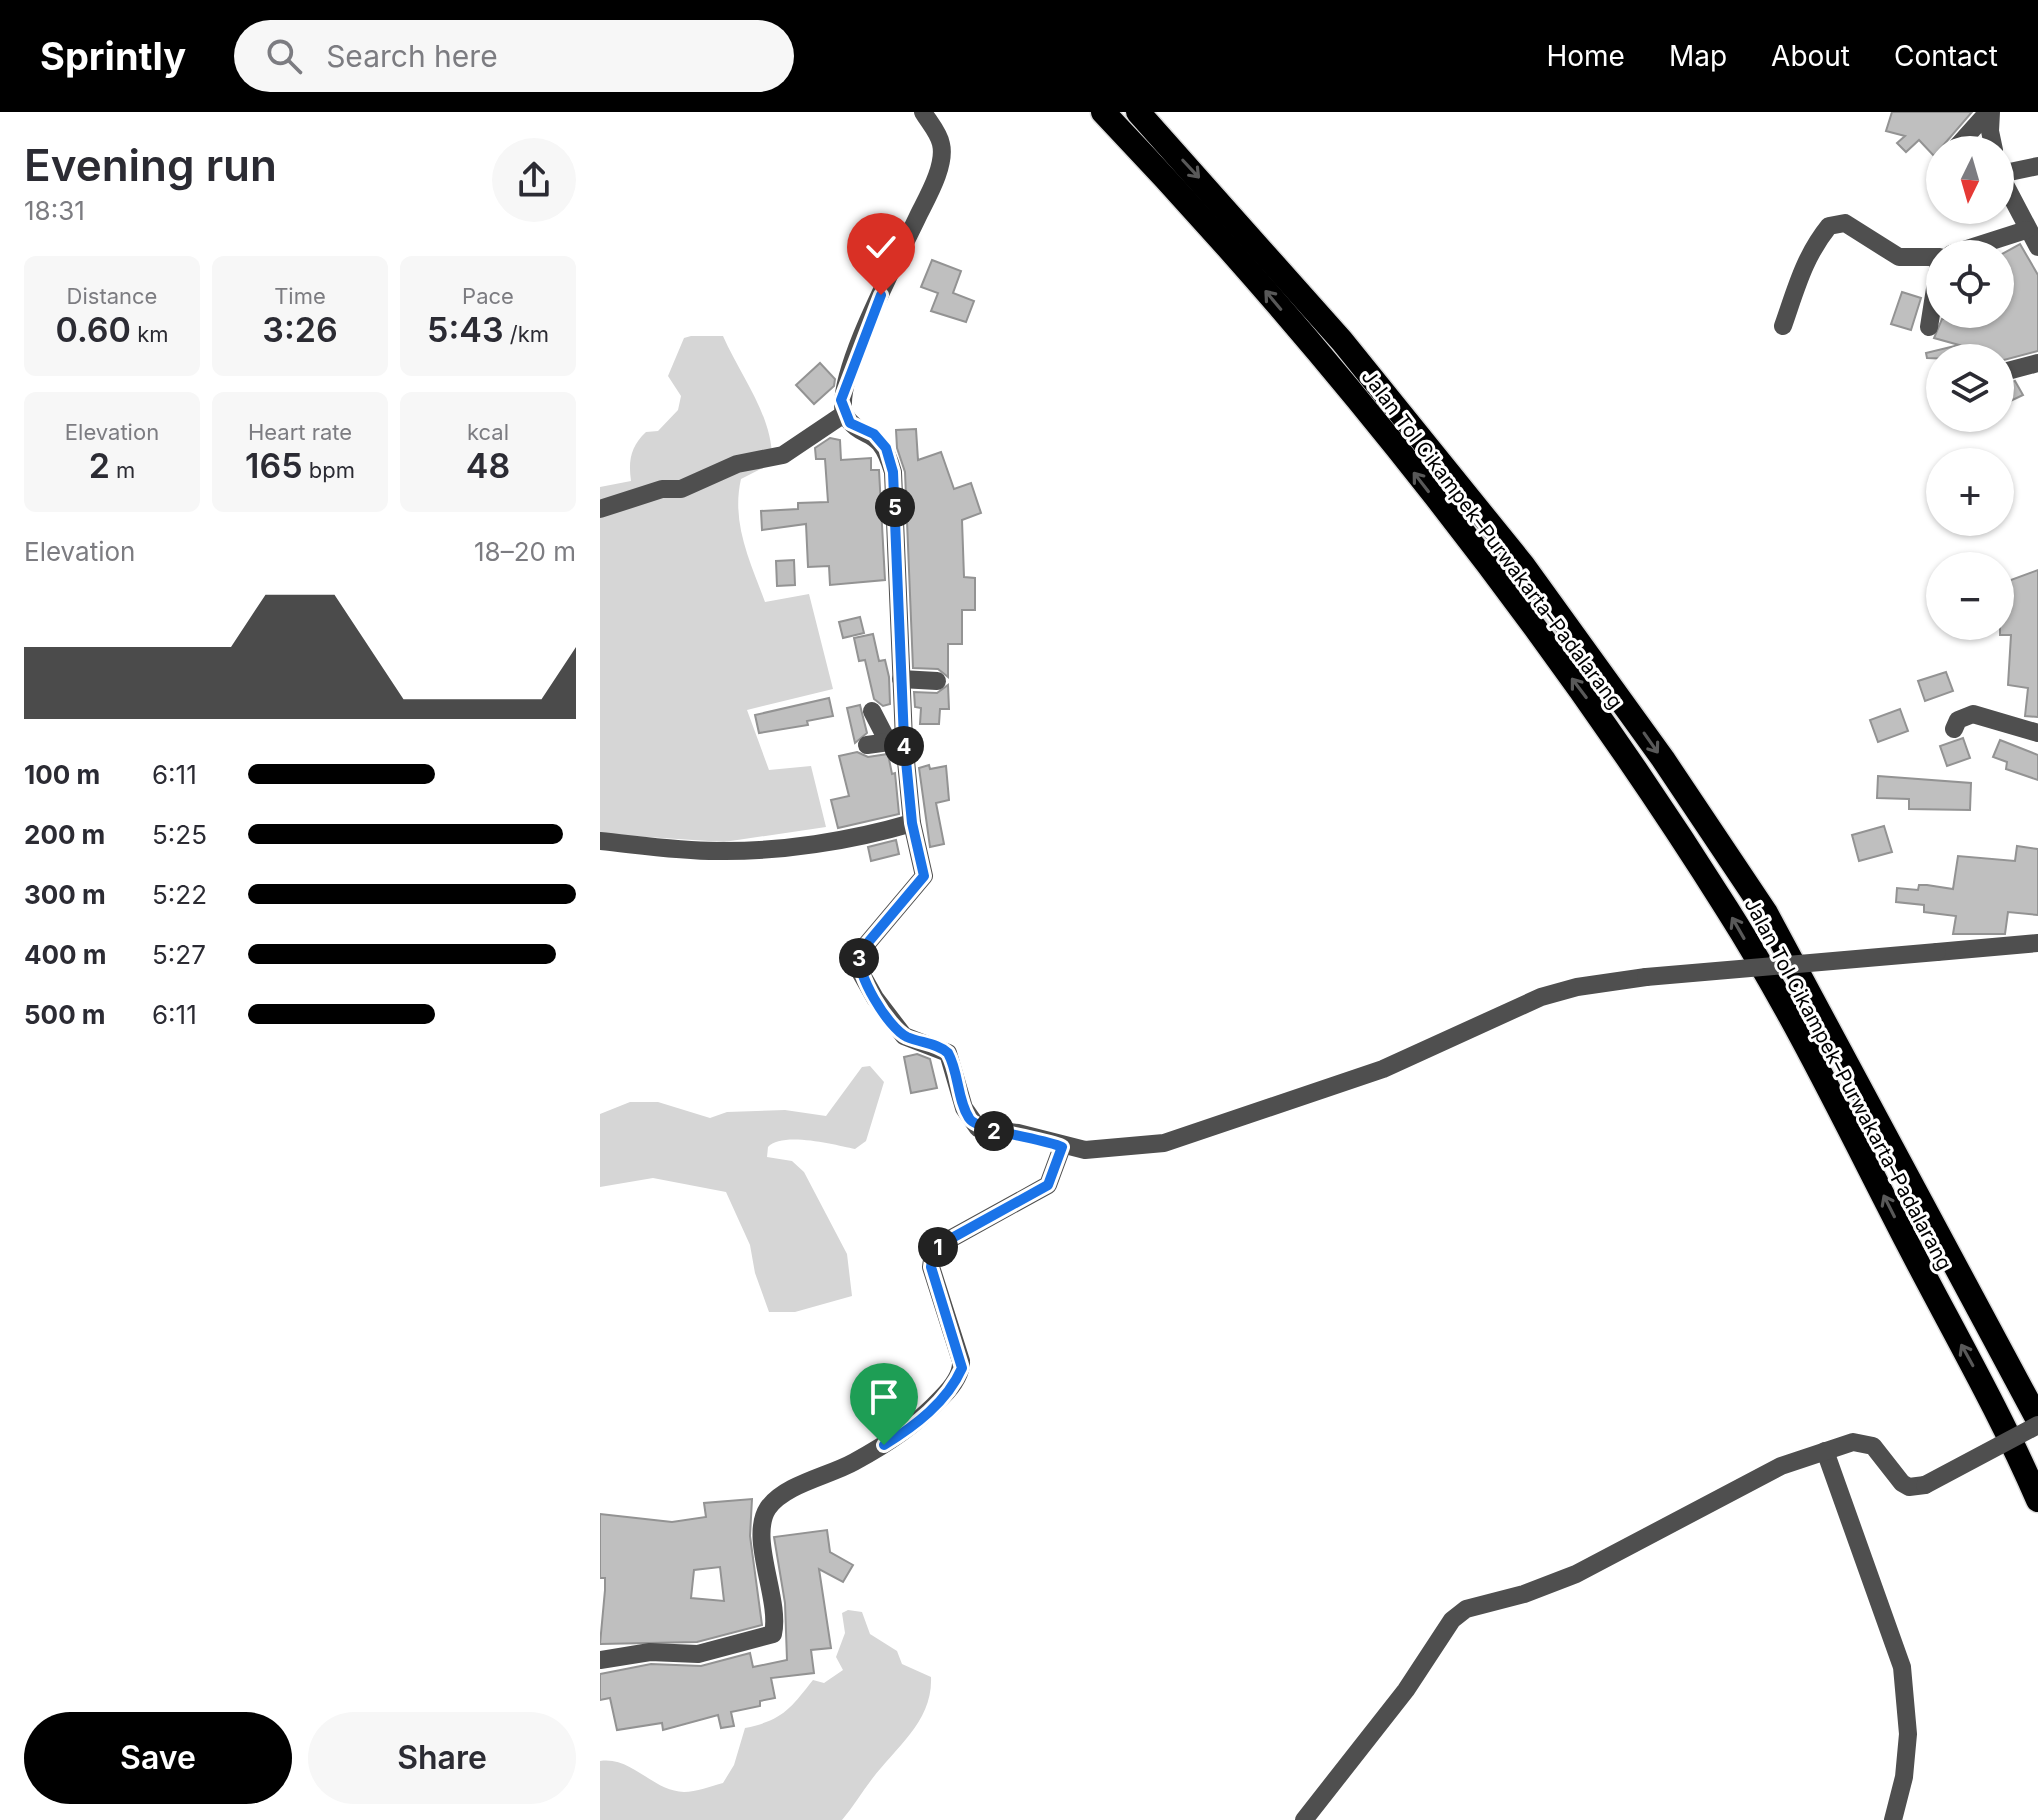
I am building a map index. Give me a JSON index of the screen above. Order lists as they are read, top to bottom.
{
  "streets": {
    "highway": ["Jalan Tol Cikampek–Purwakarta–Padalarang"]
  },
  "north": "bottom",
  "page": {
    "header": "Sprintly",
    "search": "Search here",
    "nav": [
      "Home",
      "Map",
      "About",
      "Contact"
    ],
    "heading": ["Evening run", "18:31"],
    "map_buttons": ["+", "−"],
    "stats": [
      ["Distance", "0.60 km"],
      ["Time", "3:26"],
      ["Pace", "5:43 /km"],
      ["Elevation", "2 m"],
      ["Heart rate", "165 bpm"],
      ["kcal", "48"]
    ],
    "pins": [
      "5",
      "4",
      "3",
      "2",
      "1"
    ],
    "chart": ["Elevation", "18–20 m"],
    "list": [
      {
        "name": "100 m",
        "note": "6:11"
      },
      {
        "name": "200 m",
        "note": "5:25"
      },
      {
        "name": "300 m",
        "note": "5:22"
      },
      {
        "name": "400 m",
        "note": "5:27"
      },
      {
        "name": "500 m",
        "note": "6:11"
      }
    ],
    "buttons": ["Save", "Share"]
  }
}
